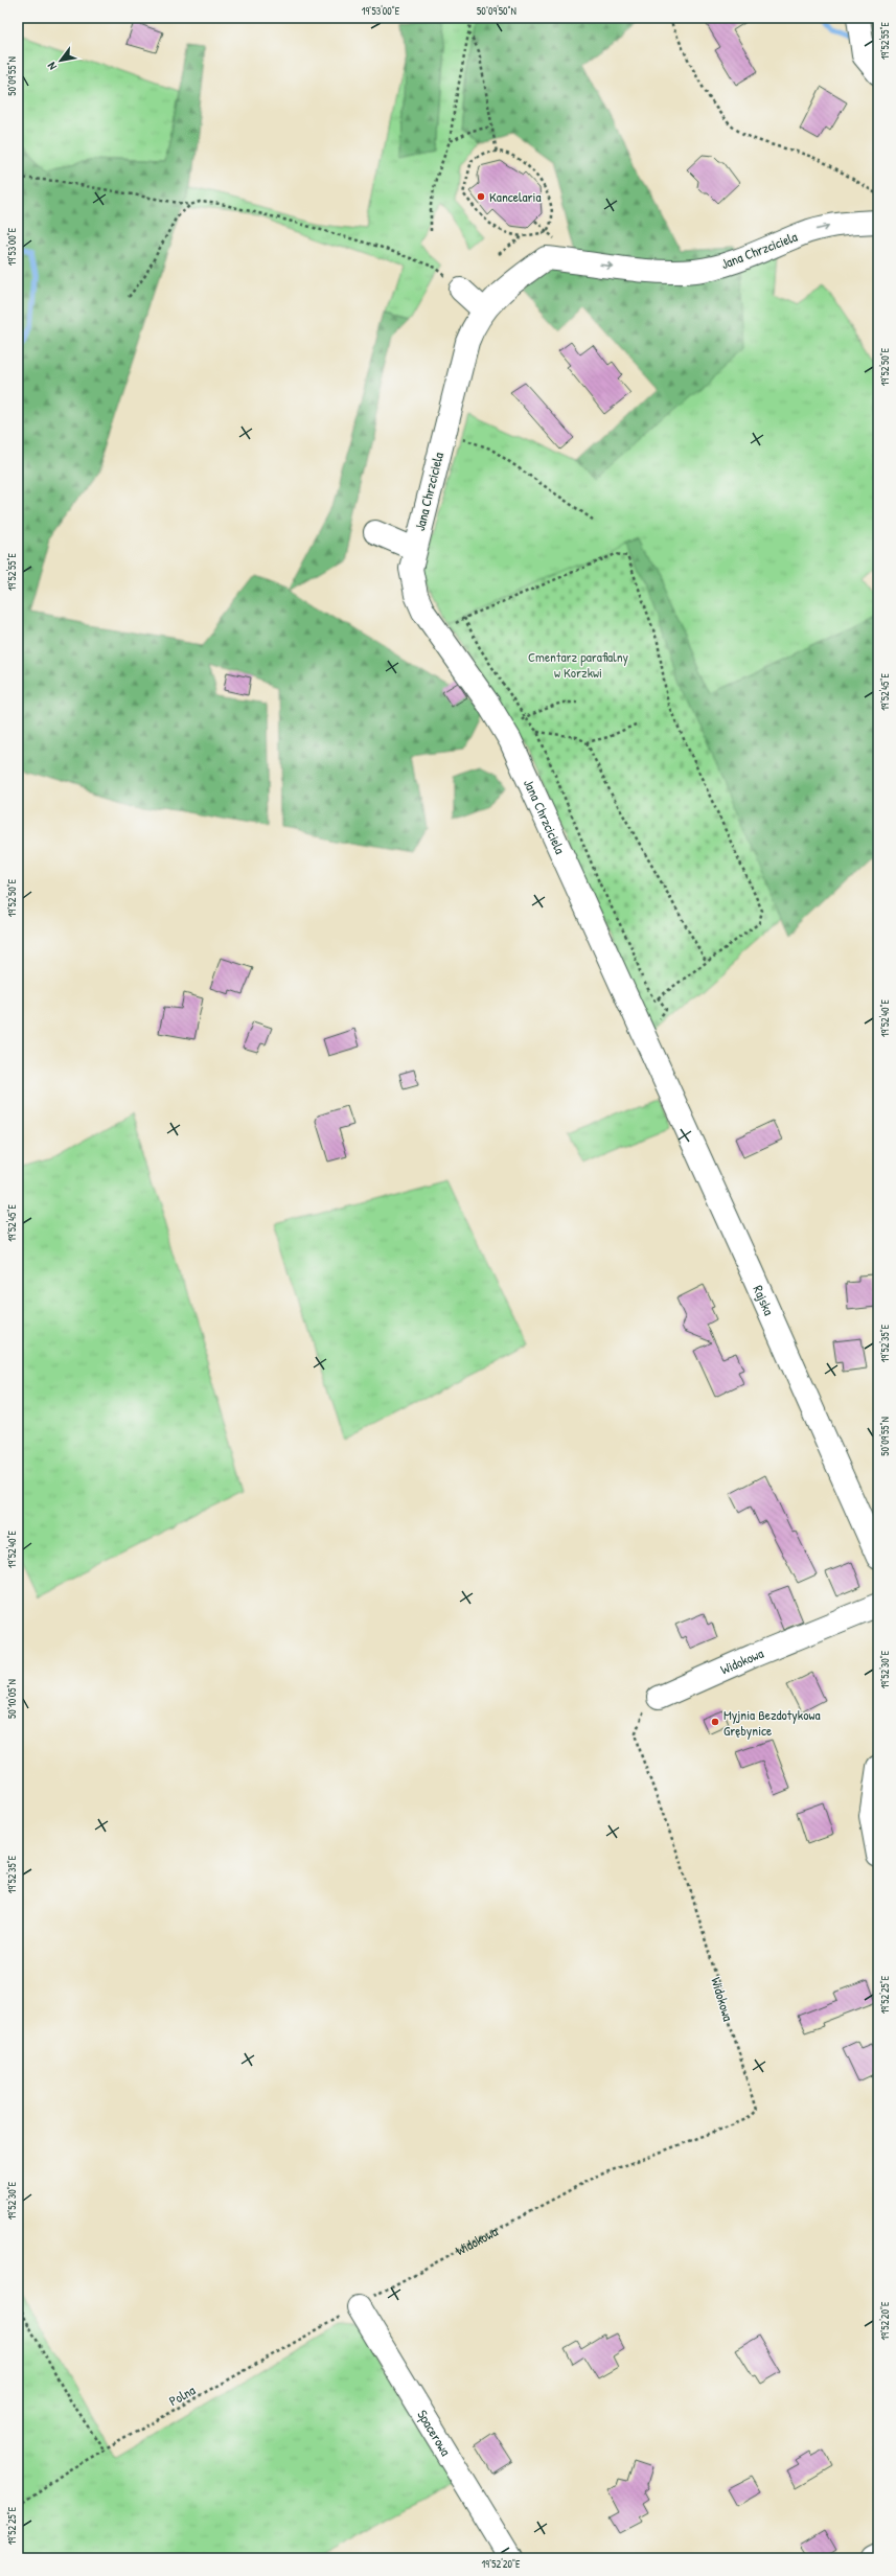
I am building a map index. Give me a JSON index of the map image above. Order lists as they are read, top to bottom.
{
  "streets": {
    "street": [
      "Jana Chrzciciela",
      "Rajska",
      "Widokowa",
      "Spacerowa"
    ],
    "path": ["Polna"]
  },
  "crossings": [
    ["Jana Chrzciciela", "Rajska"],
    ["Widokowa", "Polna"],
    ["Widokowa", "Spacerowa"],
    ["Polna", "Spacerowa"]
  ],
  "parks": ["Cmentarz parafialny w Korzkwi"],
  "places": ["Kancelaria", "Myjnia Bezdotykowa Grębynice"],
  "north": "bottom left",
  "coordinates": [
    "19°53'00\"E",
    "50°09'50\"N",
    "19°52'55\"E",
    "50°09'55\"N",
    "19°52'50\"E",
    "19°52'45\"E",
    "19°52'40\"E",
    "19°52'35\"E",
    "19°52'30\"E",
    "50°10'05\"N",
    "19°52'25\"E",
    "19°52'20\"E"
  ]
}
